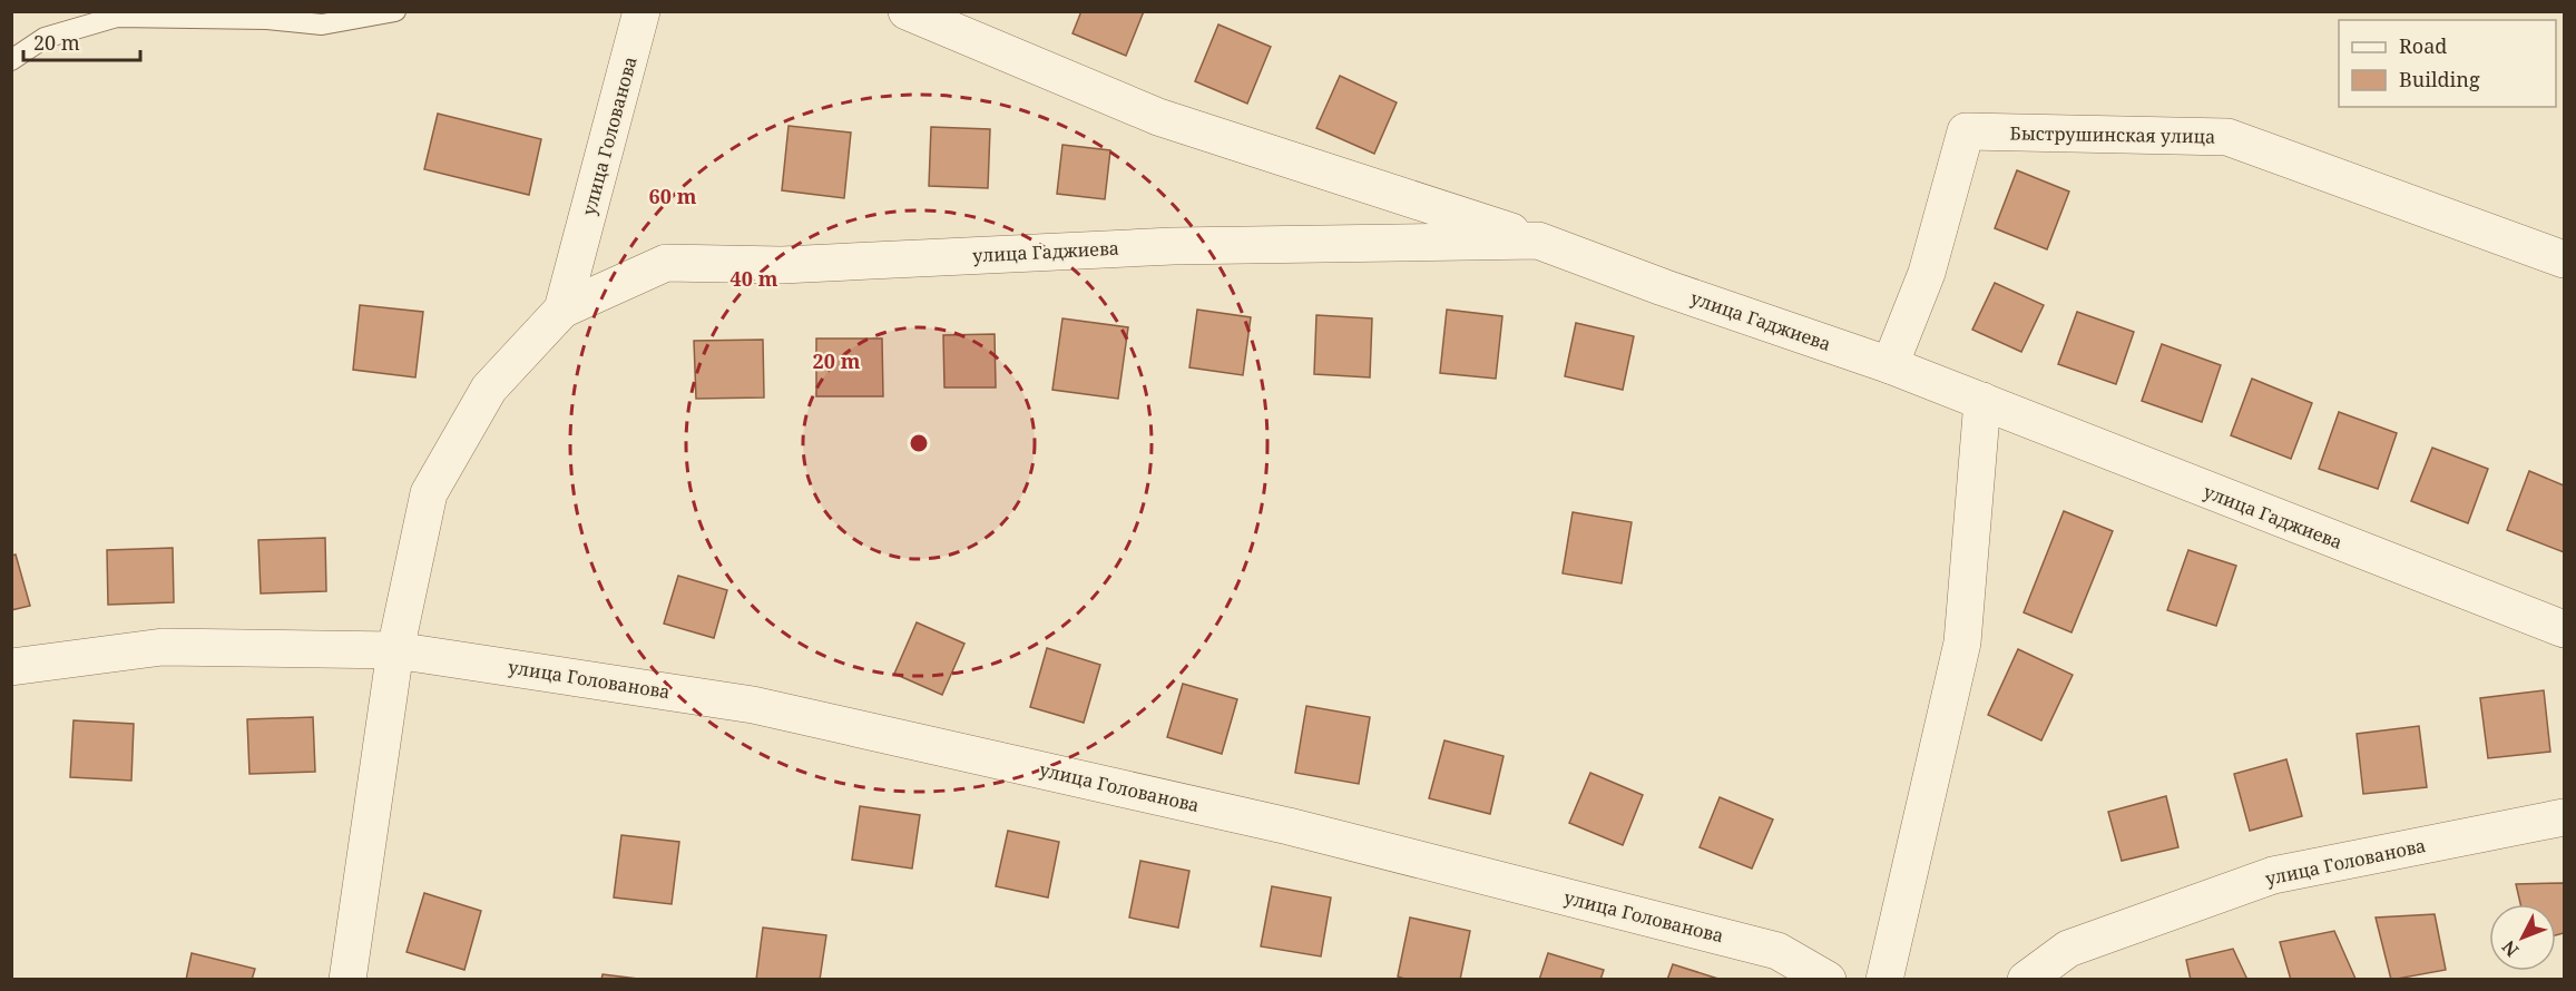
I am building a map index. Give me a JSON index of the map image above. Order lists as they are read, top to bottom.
{
  "streets": {
    "street": ["Быструшинская улица", "улица Голованова", "улица Гаджиева"]
  },
  "crossings": [
    ["Быструшинская улица", "улица Гаджиева"],
    ["улица Голованова", "улица Гаджиева"]
  ],
  "legend": ["Road", "Building"],
  "scale_bar": "20 m",
  "north": "bottom left",
  "rings": ["60 m", "40 m", "20 m"]
}
